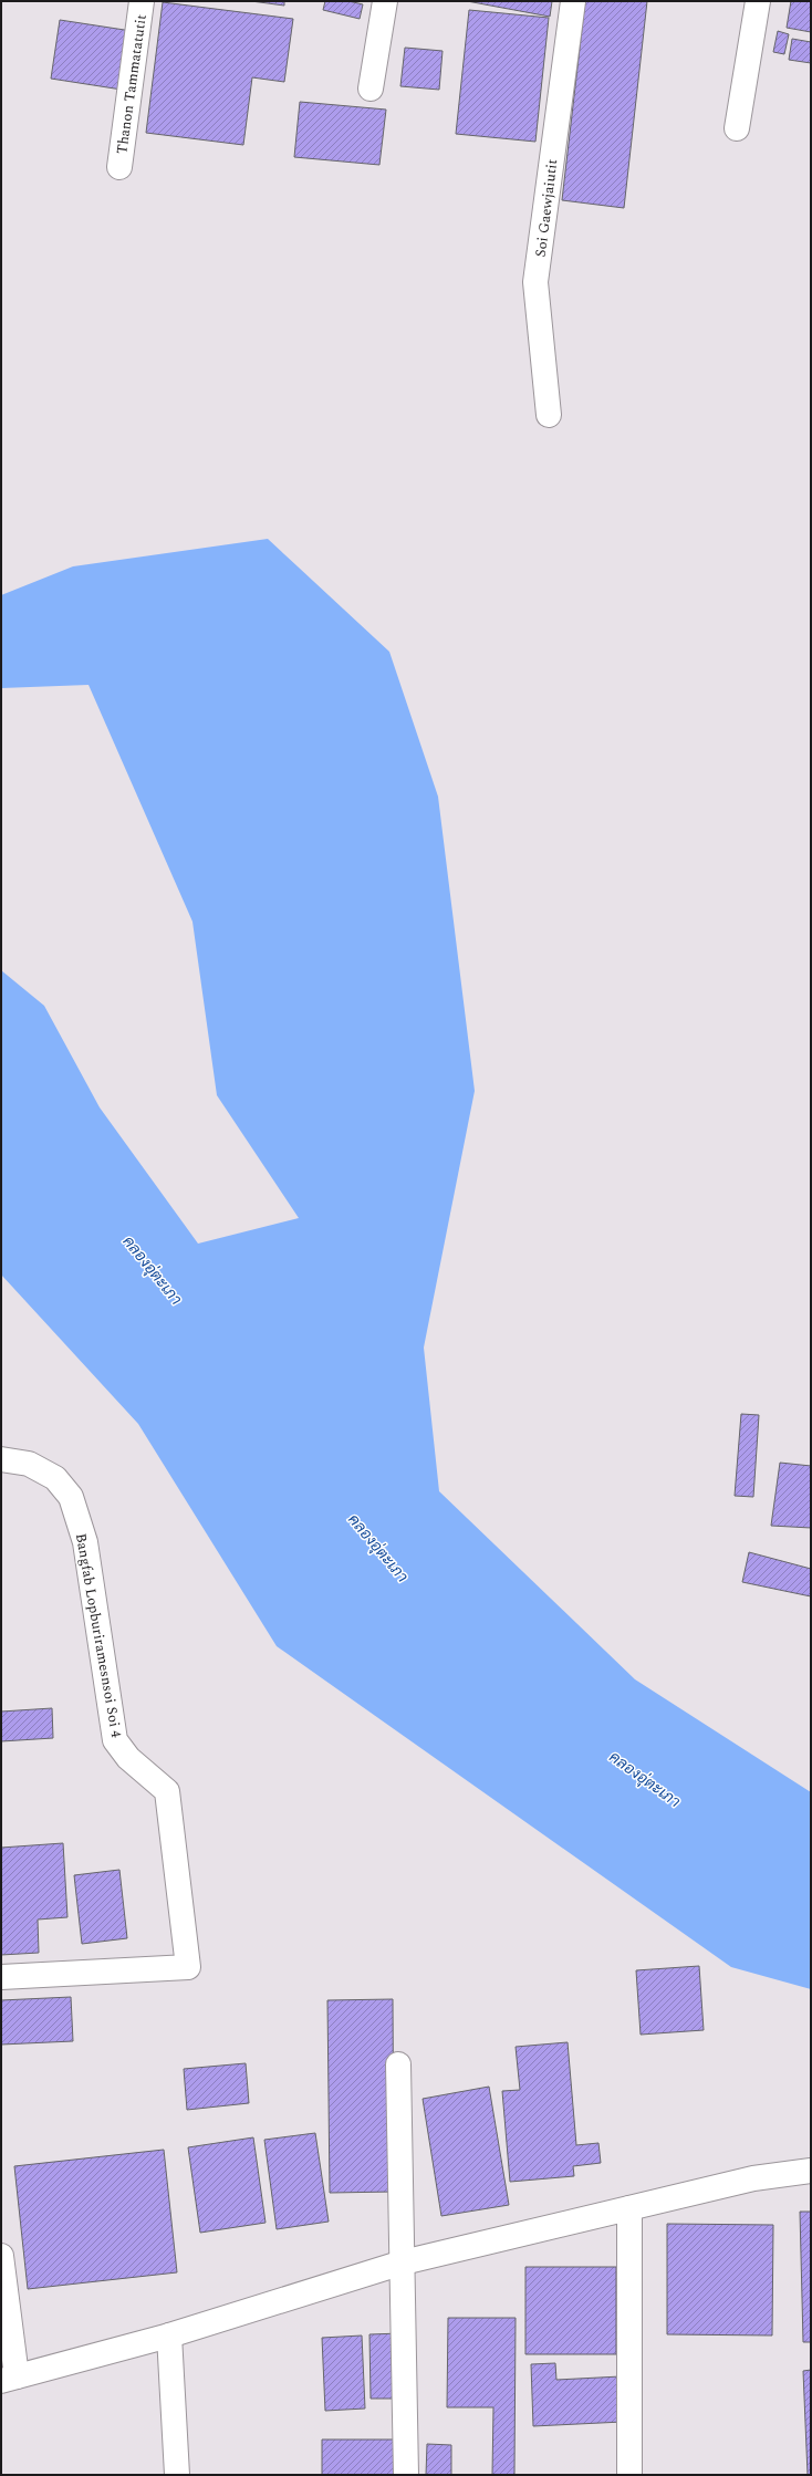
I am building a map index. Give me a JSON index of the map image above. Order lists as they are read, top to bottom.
{
  "streets": {
    "street": ["Thanon Tammatatutit", "Soi Gaewjaiutit", "Bangfab Lopburiramesnsoi Soi 4"]
  },
  "water": ["คลองอุ่ตะเภา"]
}
